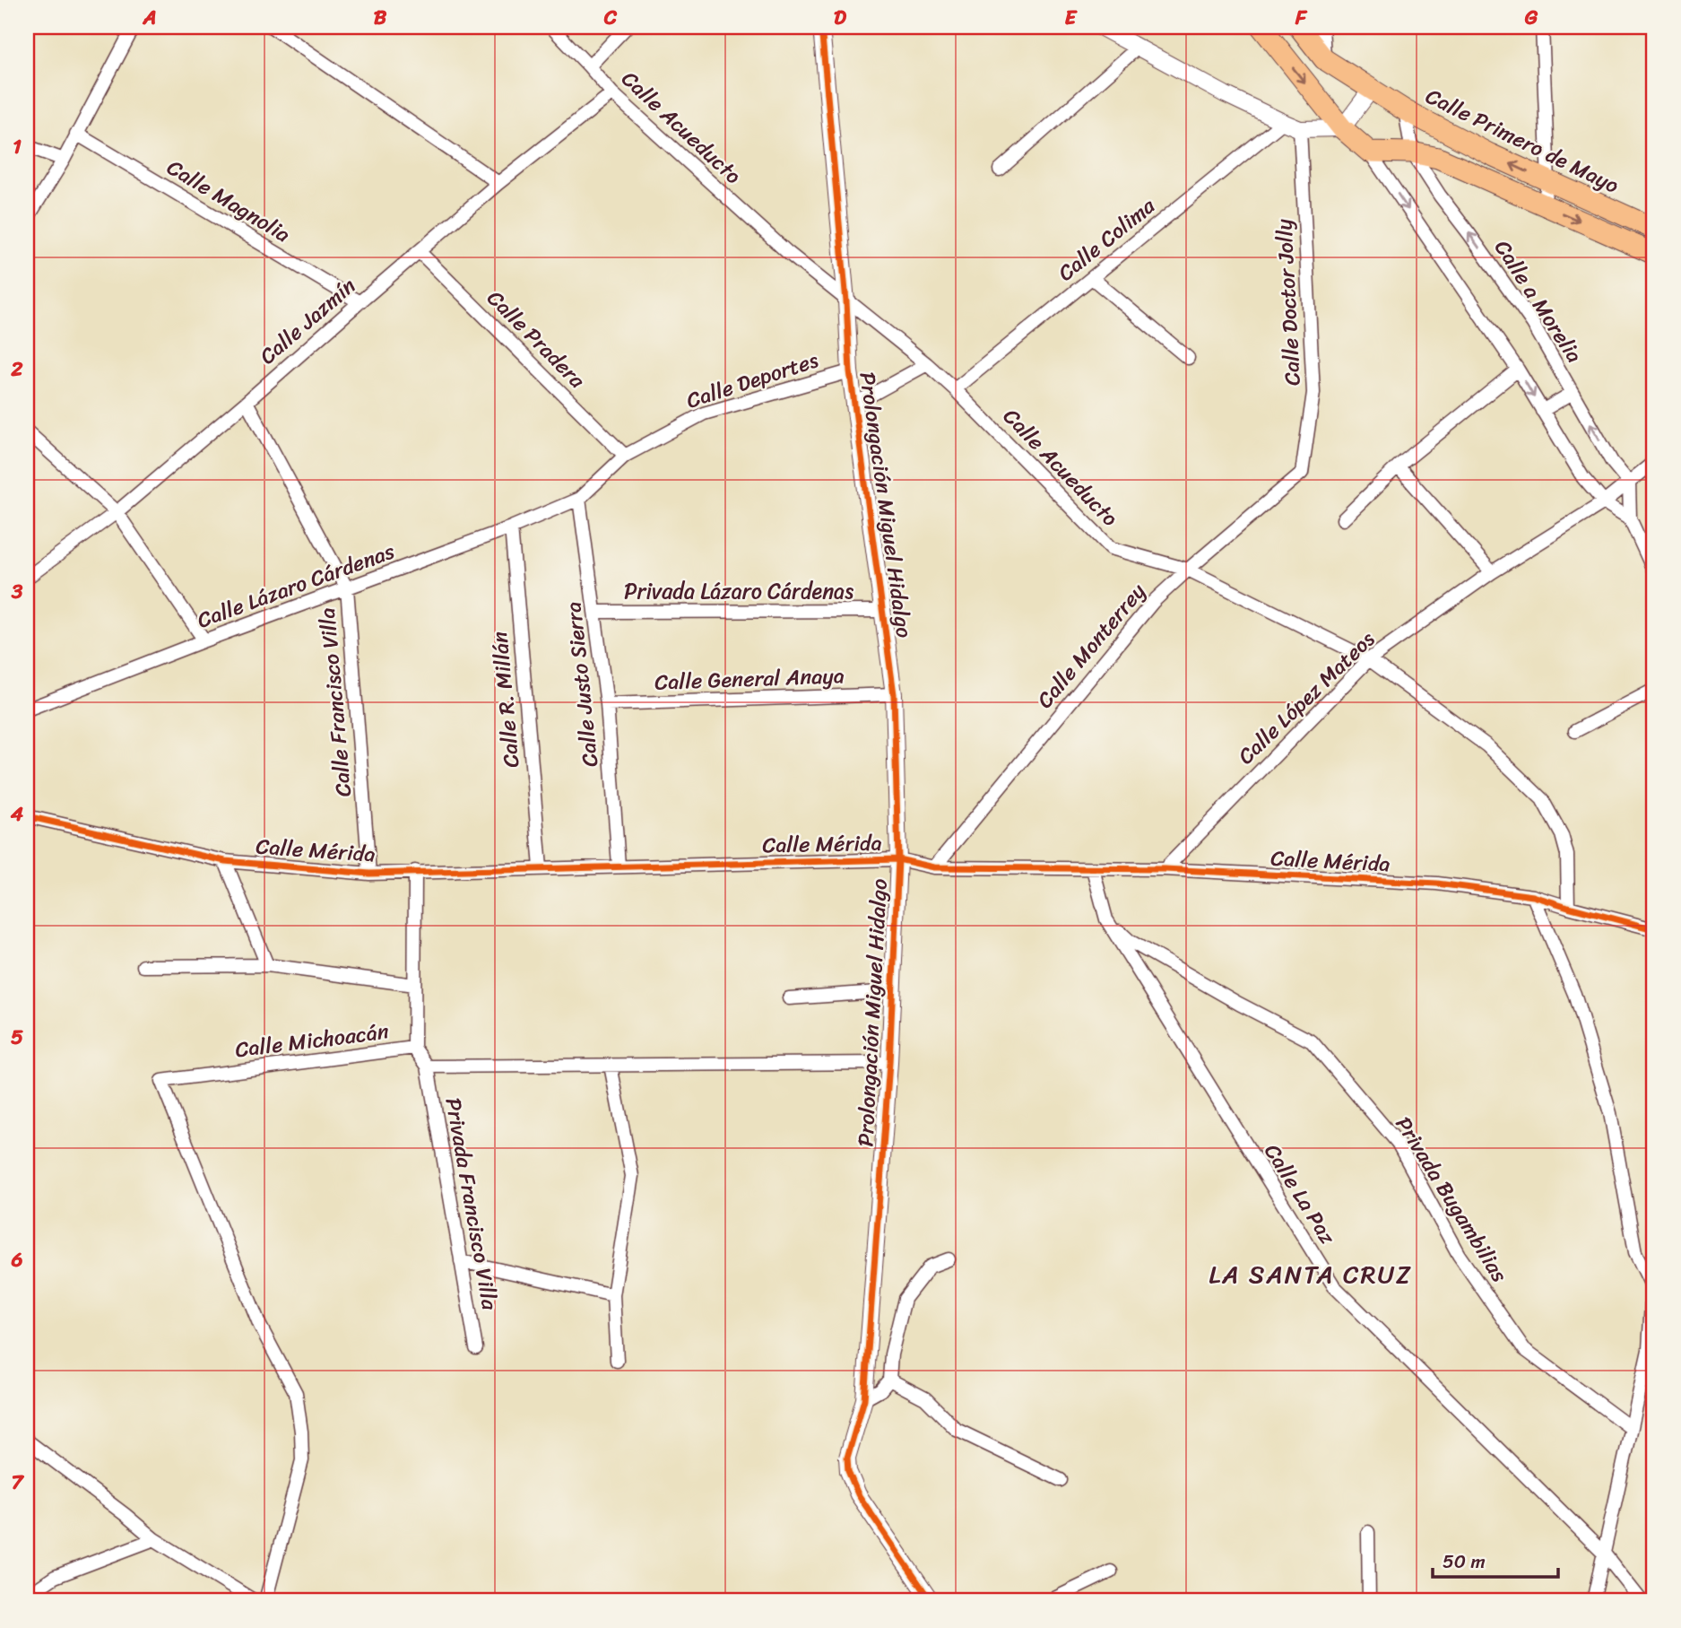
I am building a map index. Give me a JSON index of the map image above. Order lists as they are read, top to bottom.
{
  "streets": {
    "main road": ["Calle Primero de Mayo"],
    "street": [
      "Calle Acueducto",
      "Calle Magnolia",
      "Calle Colima",
      "Calle a Morelia",
      "Calle Doctor Jolly",
      "Calle Jazmín",
      "Calle Pradera",
      "Calle Deportes",
      "Prolongación Miguel Hidalgo",
      "Calle Lázaro Cárdenas",
      "Privada Lázaro Cárdenas",
      "Calle Monterrey",
      "Calle General Anaya",
      "Calle Justo Sierra",
      "Calle López Mateos",
      "Calle R. Millán",
      "Calle Francisco Villa",
      "Calle Mérida",
      "Calle Michoacán",
      "Calle La Paz",
      "Privada Bugambilias",
      "Privada Francisco Villa"
    ]
  },
  "crossings": [
    ["Calle Acueducto", "Calle Colima"],
    ["Calle Acueducto", "Calle Jazmín"],
    ["Calle Acueducto", "Prolongación Miguel Hidalgo"],
    ["Calle Acueducto", "Calle Monterrey"],
    ["Calle Acueducto", "Calle López Mateos"],
    ["Calle Acueducto", "Calle Mérida"],
    ["Calle Primero de Mayo", "Calle a Morelia"],
    ["Calle Magnolia", "Calle Jazmín"],
    ["Calle a Morelia", "Calle López Mateos"],
    ["Calle Doctor Jolly", "Calle Monterrey"],
    ["Calle Jazmín", "Calle Pradera"],
    ["Calle Jazmín", "Calle Francisco Villa"],
    ["Calle Pradera", "Calle Deportes"],
    ["Calle Deportes", "Prolongación Miguel Hidalgo"],
    ["Calle Deportes", "Calle Lázaro Cárdenas"],
    ["Calle Deportes", "Calle Justo Sierra"],
    ["Prolongación Miguel Hidalgo", "Privada Lázaro Cárdenas"],
    ["Prolongación Miguel Hidalgo", "Calle General Anaya"],
    ["Prolongación Miguel Hidalgo", "Calle Mérida"],
    ["Calle Lázaro Cárdenas", "Calle Justo Sierra"],
    ["Calle Lázaro Cárdenas", "Calle R. Millán"],
    ["Calle Lázaro Cárdenas", "Calle Francisco Villa"],
    ["Privada Lázaro Cárdenas", "Calle Justo Sierra"],
    ["Calle Monterrey", "Calle Mérida"],
    ["Calle General Anaya", "Calle Justo Sierra"],
    ["Calle Justo Sierra", "Calle Mérida"],
    ["Calle López Mateos", "Calle Mérida"],
    ["Calle R. Millán", "Calle Mérida"],
    ["Calle Francisco Villa", "Calle Mérida"],
    ["Calle Mérida", "Calle La Paz"],
    ["Calle Michoacán", "Privada Francisco Villa"],
    ["Calle La Paz", "Privada Bugambilias"]
  ],
  "districts": ["LA SANTA CRUZ"],
  "scale_bar": "50 m",
  "grid": {
    "columns": [
      "A",
      "B",
      "C",
      "D",
      "E",
      "F",
      "G"
    ],
    "rows": [
      "1",
      "2",
      "3",
      "4",
      "5",
      "6",
      "7"
    ]
  }
}
